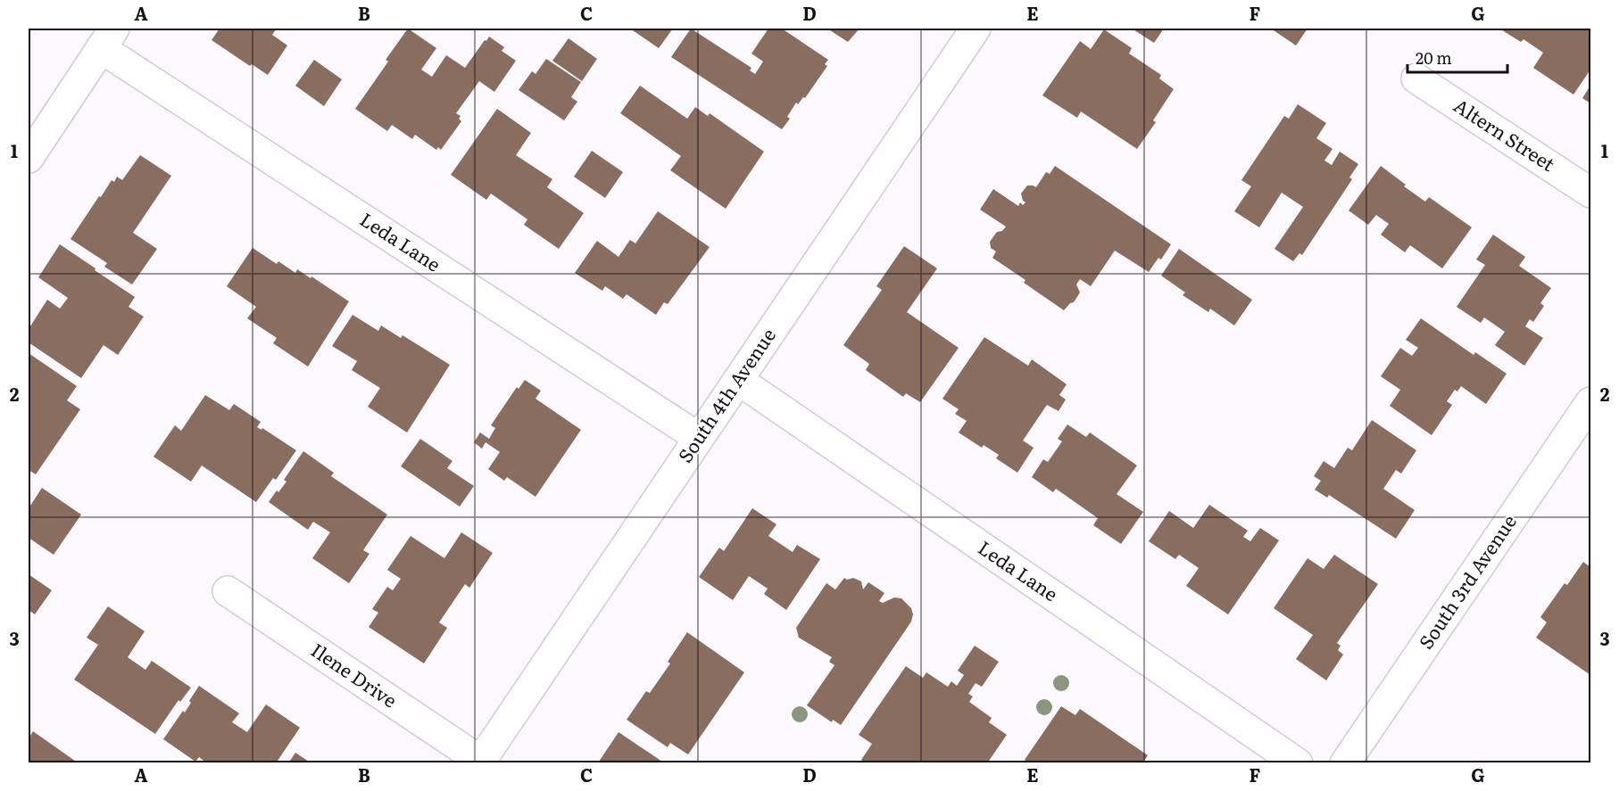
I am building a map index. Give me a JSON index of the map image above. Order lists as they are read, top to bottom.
{
  "streets": {
    "street": [
      "Altern Street",
      "Leda Lane",
      "South 4th Avenue",
      "South 3rd Avenue",
      "Ilene Drive"
    ]
  },
  "crossings": [
    ["Leda Lane", "South 4th Avenue"],
    ["South 4th Avenue", "Ilene Drive"]
  ],
  "scale_bar": "20 m",
  "grid": {
    "columns": [
      "A",
      "B",
      "C",
      "D",
      "E",
      "F",
      "G"
    ],
    "rows": ["1", "2", "3"]
  }
}
